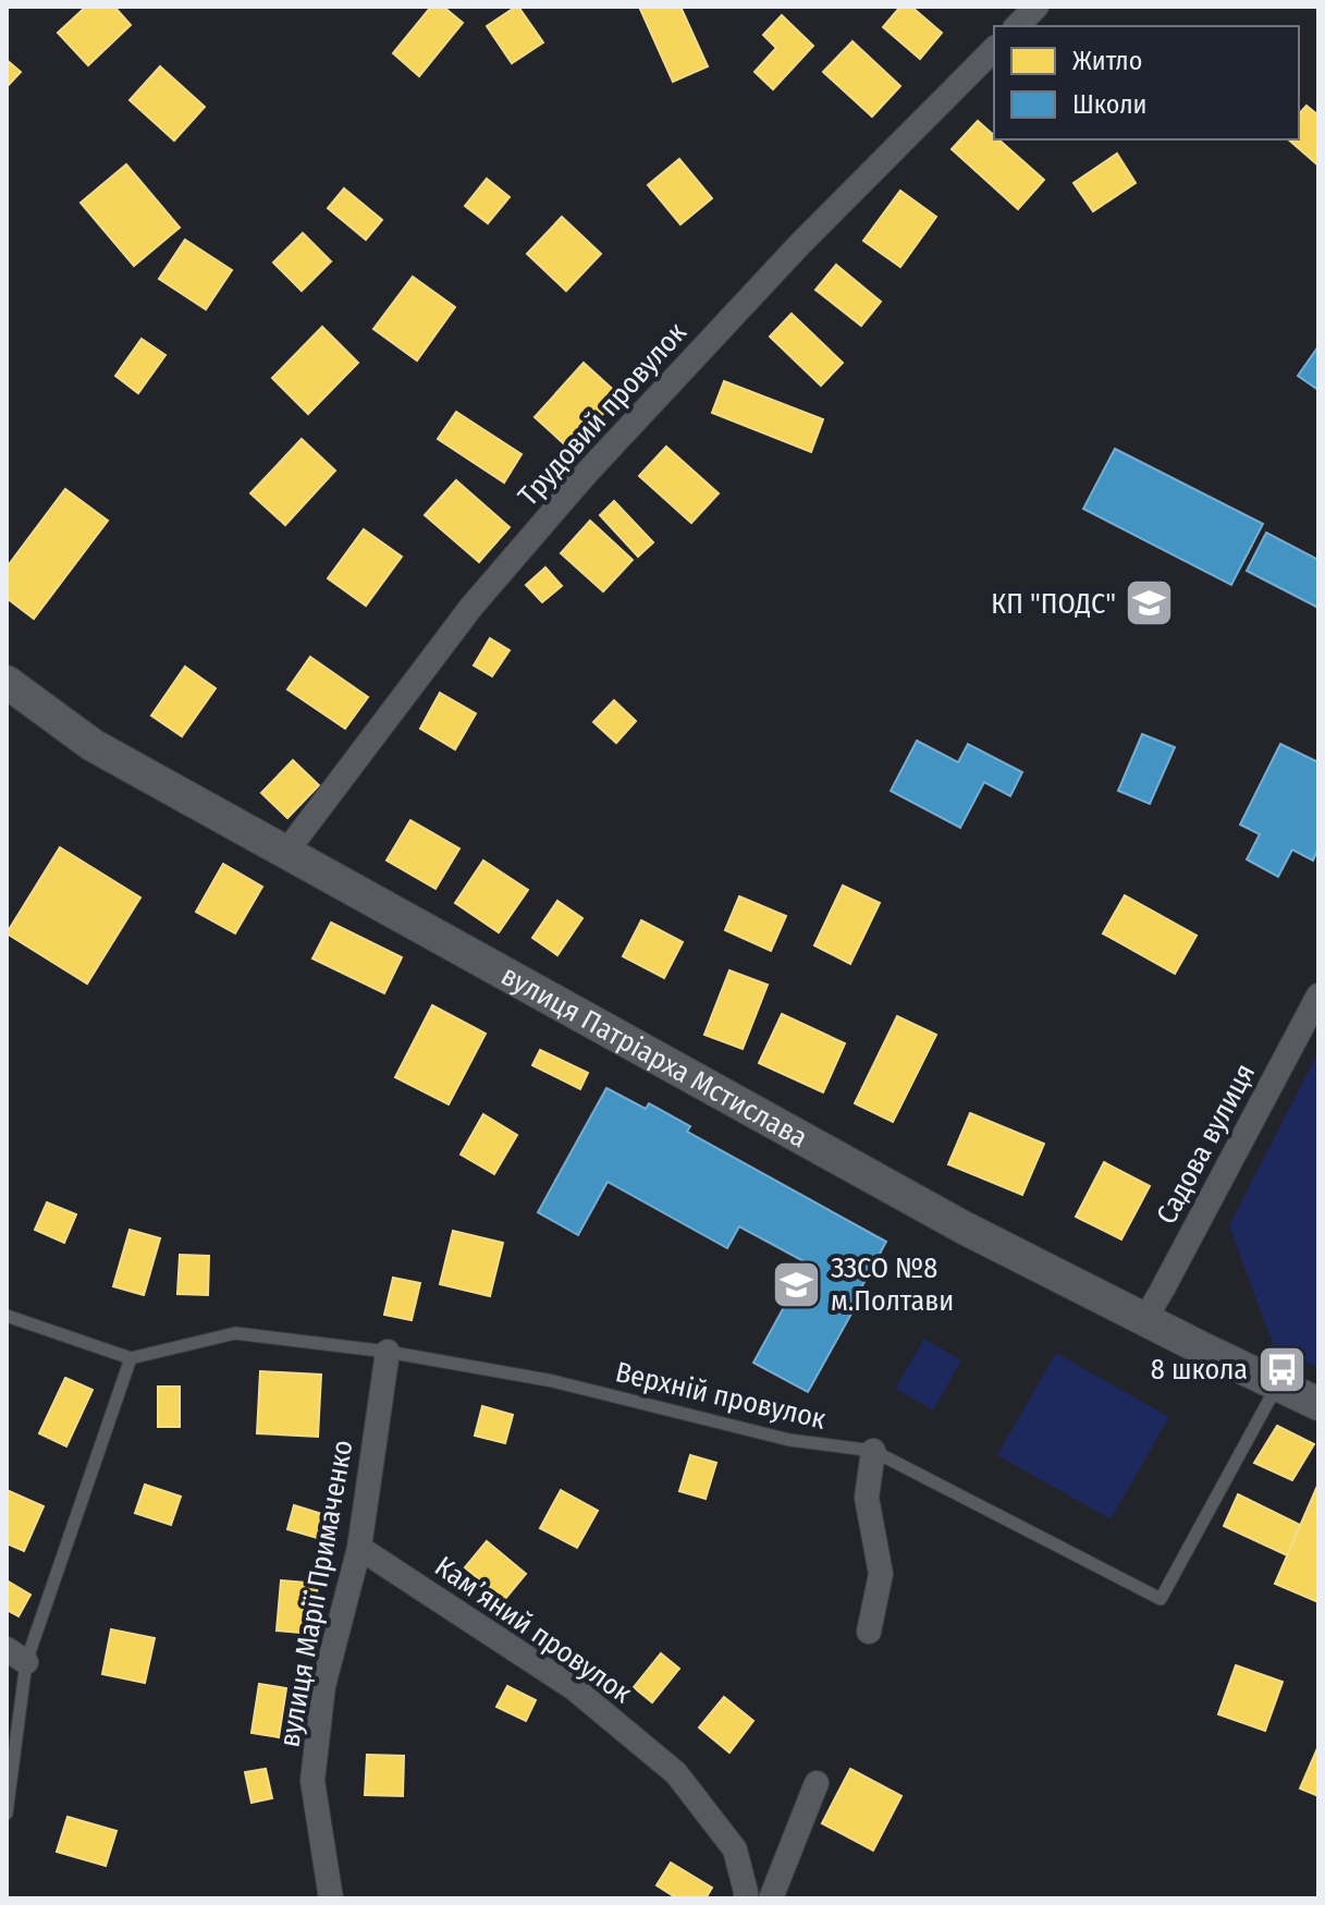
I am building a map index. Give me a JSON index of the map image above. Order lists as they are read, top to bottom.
{
  "streets": {
    "main road": ["вулиця Патріарха Мстислава"],
    "street": [
      "Трудовий провулок",
      "Садова вулиця",
      "вулиця Марії Примаченко",
      "Камʼяний провулок"
    ],
    "lane": ["Верхній провулок"]
  },
  "crossings": [
    ["Трудовий провулок", "вулиця Патріарха Мстислава"],
    ["вулиця Патріарха Мстислава", "Садова вулиця"],
    ["вулиця Патріарха Мстислава", "Верхній провулок"],
    ["Верхній провулок", "вулиця Марії Примаченко"],
    ["вулиця Марії Примаченко", "Камʼяний провулок"]
  ],
  "places": {
    "school or university": ["КП \"ПОДС\"", "ЗЗСО №8 м.Полтави"],
    "bus stop": ["8 школа"]
  },
  "legend": ["Житло", "Школи"]
}
